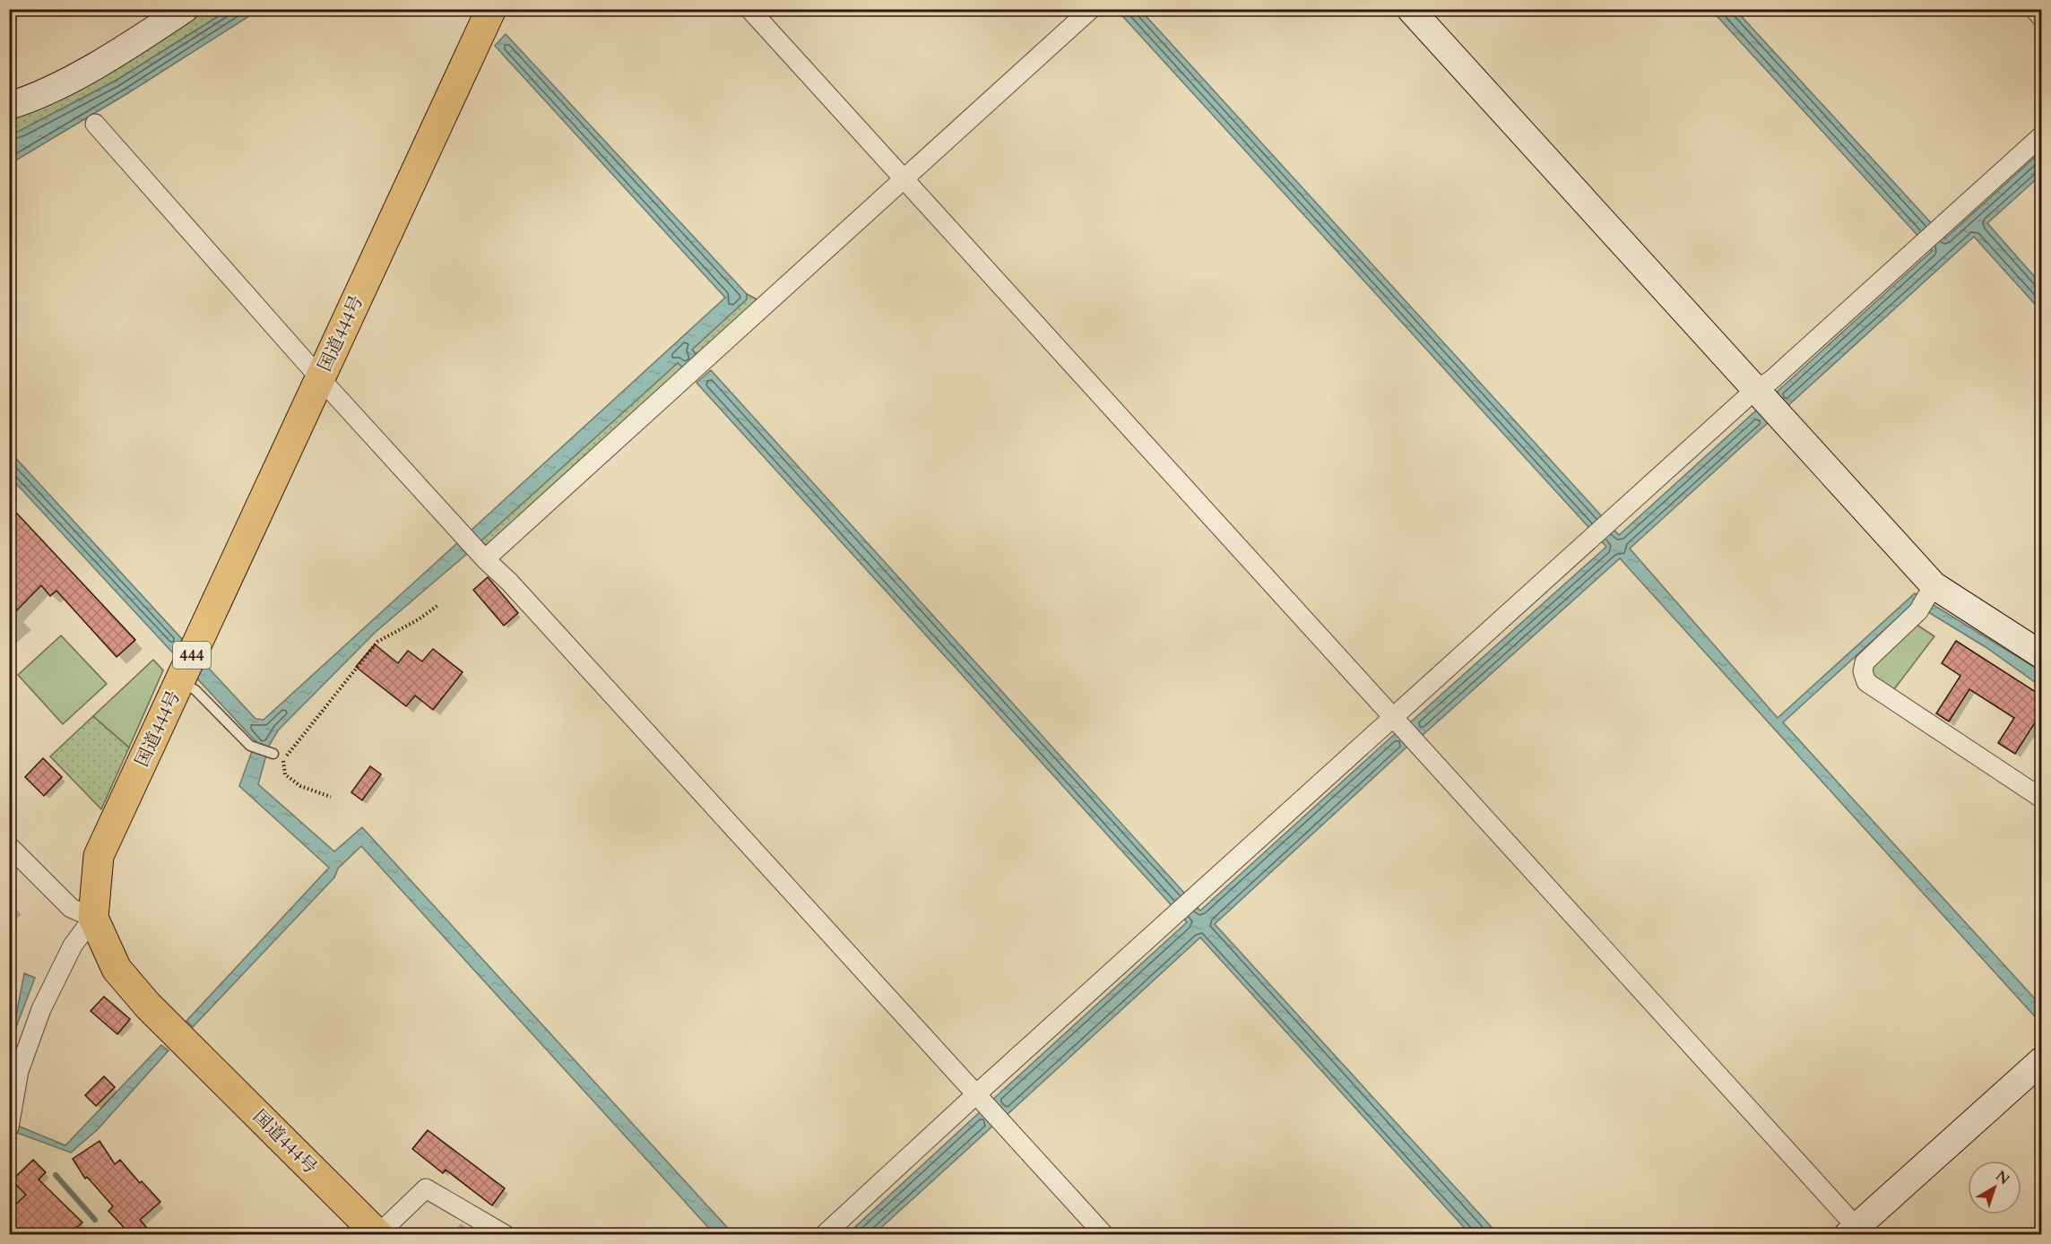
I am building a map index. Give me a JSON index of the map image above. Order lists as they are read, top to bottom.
{
  "streets": {
    "highway": ["国道444号", "444"]
  },
  "north": "top right"
}
